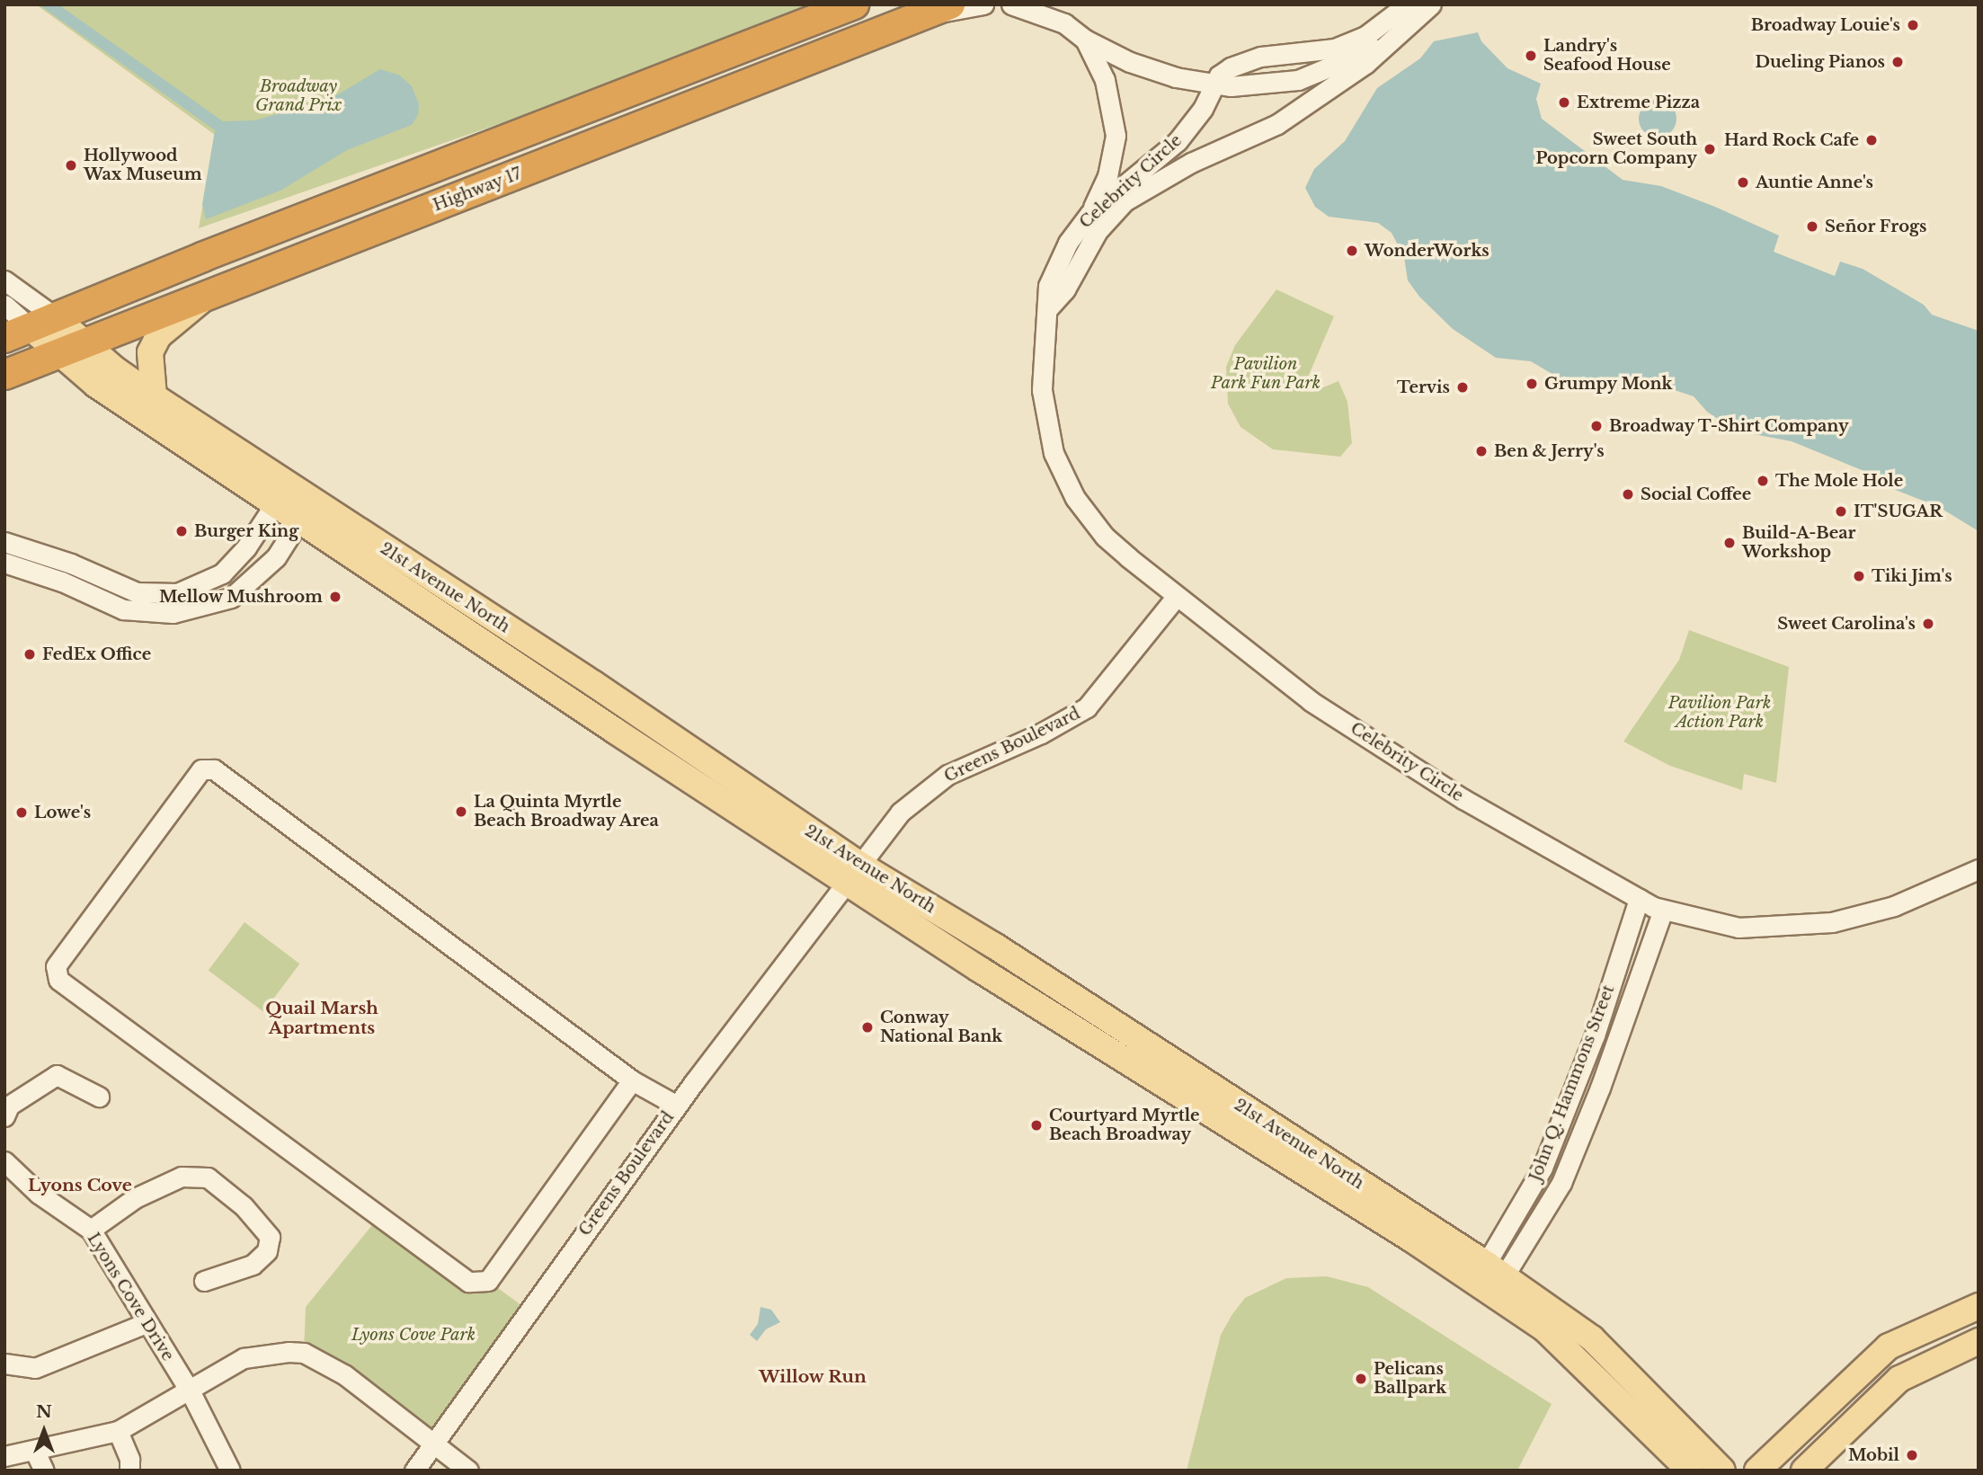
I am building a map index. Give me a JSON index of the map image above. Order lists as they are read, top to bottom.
{
  "streets": {
    "highway": ["Highway 17"],
    "main road": ["21st Avenue North"],
    "street": [
      "Celebrity Circle",
      "Greens Boulevard",
      "John Q. Hammons Street",
      "Lyons Cove Drive"
    ]
  },
  "crossings": [
    ["Celebrity Circle", "Greens Boulevard"],
    ["Celebrity Circle", "John Q. Hammons Street"],
    ["Highway 17", "21st Avenue North"],
    ["21st Avenue North", "Greens Boulevard"],
    ["21st Avenue North", "John Q. Hammons Street"]
  ],
  "districts": ["Quail Marsh Apartments", "Lyons Cove", "Willow Run"],
  "parks": [
    "Broadway Grand Prix",
    "Pavilion Park Fun Park",
    "Pavilion Park Action Park",
    "Lyons Cove Park"
  ],
  "places": [
    "Broadway Louie's",
    "Landry's Seafood House",
    "Dueling Pianos",
    "Extreme Pizza",
    "Hard Rock Cafe",
    "Sweet South Popcorn Company",
    "Hollywood Wax Museum",
    "Auntie Anne's",
    "Señor Frogs",
    "WonderWorks",
    "Grumpy Monk",
    "Tervis",
    "Broadway T-Shirt Company",
    "Ben & Jerry's",
    "The Mole Hole",
    "Social Coffee",
    "IT'SUGAR",
    "Burger King",
    "Build-A-Bear Workshop",
    "Tiki Jim's",
    "Mellow Mushroom",
    "Sweet Carolina's",
    "FedEx Office",
    "La Quinta Myrtle Beach Broadway Area",
    "Lowe's",
    "Conway National Bank",
    "Courtyard Myrtle Beach Broadway",
    "Pelicans Ballpark",
    "Mobil"
  ],
  "north": "top"
}
